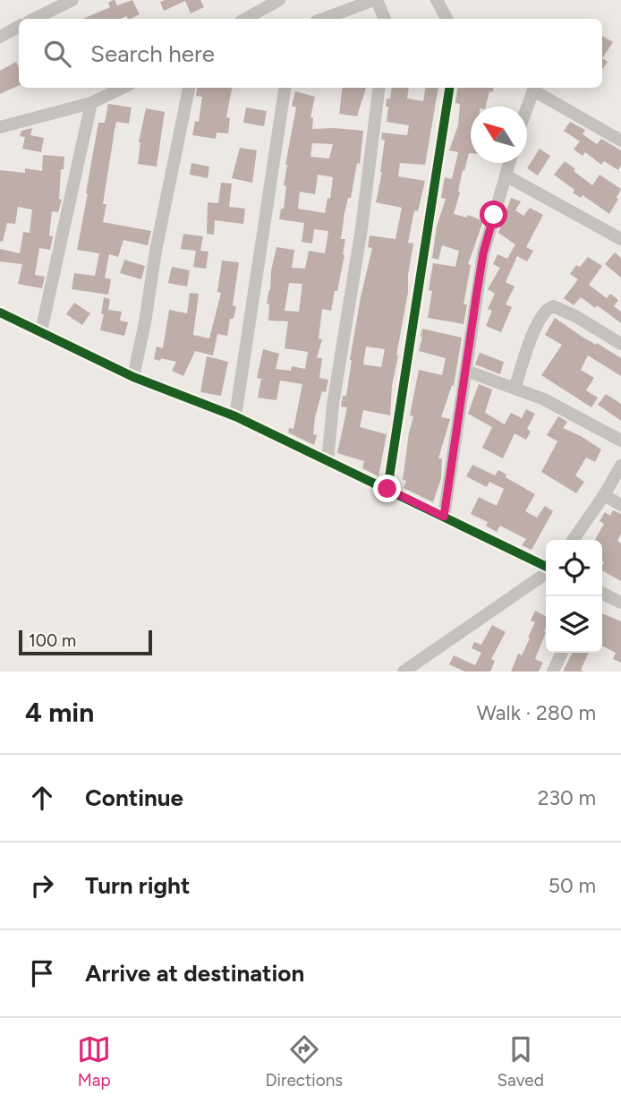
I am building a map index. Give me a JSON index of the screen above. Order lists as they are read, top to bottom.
{
  "scale_bar": "100 m",
  "north": "top left",
  "page": {
    "search": "Search here",
    "scale": "100 m",
    "heading": ["4 min", "Walk · 280 m"],
    "list": [
      ["Continue", "230 m"],
      ["Turn right", "50 m"],
      "Arrive at destination"
    ],
    "nav": ["Map", "Directions", "Saved"]
  }
}
